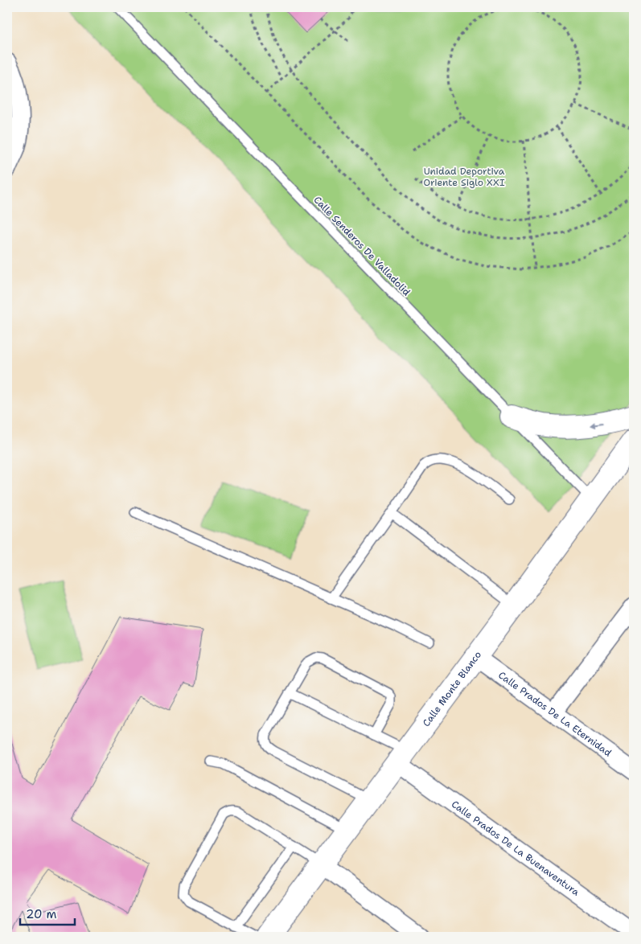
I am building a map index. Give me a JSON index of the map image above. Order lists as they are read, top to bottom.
{
  "streets": {
    "main road": ["Calle Monte Blanco"],
    "street": ["Calle Prados De La Eternidad", "Calle Prados De La Buenaventura"],
    "lane": ["Calle Senderos De Valladolid"]
  },
  "crossings": [
    ["Calle Senderos De Valladolid", "Calle Monte Blanco"],
    ["Calle Monte Blanco", "Calle Prados De La Eternidad"],
    ["Calle Monte Blanco", "Calle Prados De La Buenaventura"]
  ],
  "parks": ["Unidad Deportiva Oriente Siglo XXI"],
  "scale_bar": "20 m"
}
